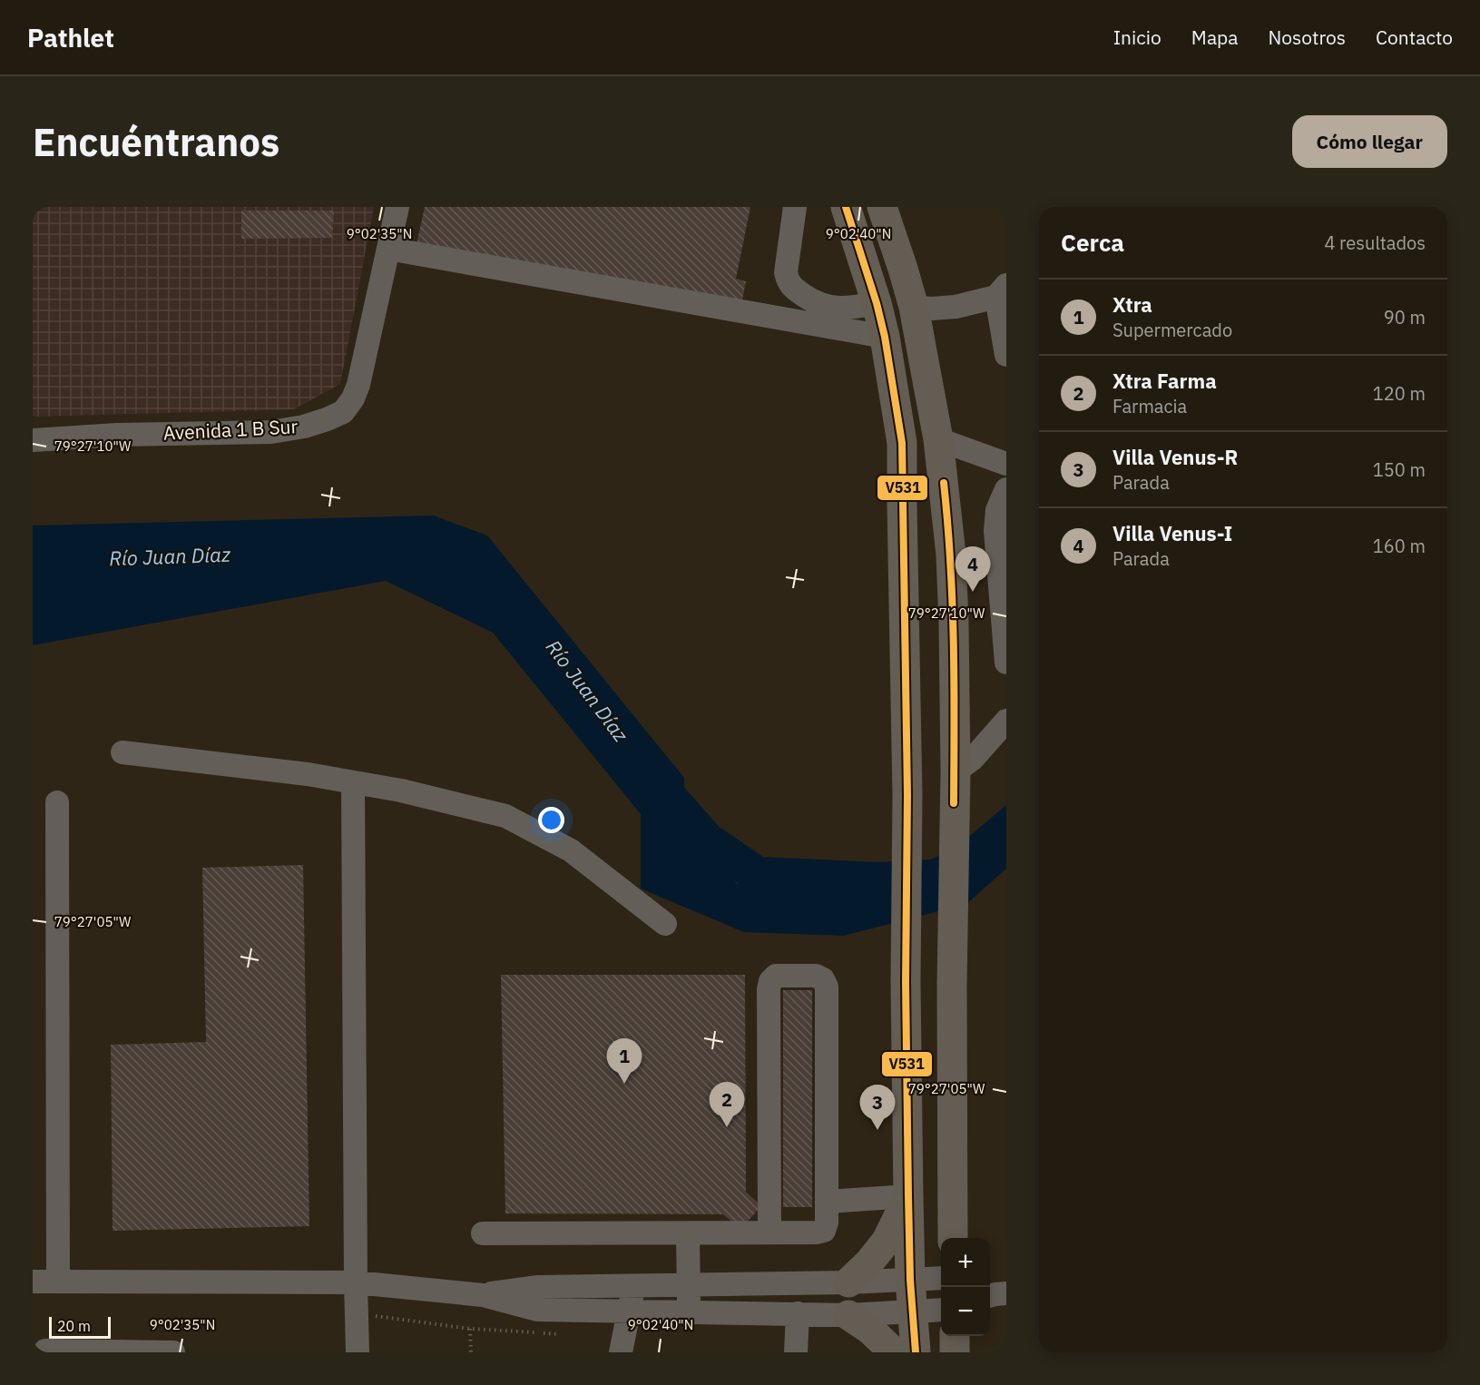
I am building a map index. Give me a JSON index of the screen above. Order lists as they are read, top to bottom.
{
  "streets": {
    "street": ["Avenida 1 B Sur"]
  },
  "water": ["Río Juan Díaz"],
  "lines": ["transit line V531"],
  "scale_bar": "20 m",
  "page": {
    "header": "Pathlet",
    "nav": [
      "Inicio",
      "Mapa",
      "Nosotros",
      "Contacto"
    ],
    "buttons": "Cómo llegar",
    "title": "Encuéntranos",
    "heading": ["Cerca", "4 resultados"],
    "list": [
      {
        "mark": "1",
        "name": "Xtra",
        "note": "Supermercado",
        "value": "90 m"
      },
      {
        "mark": "2",
        "name": "Xtra Farma",
        "note": "Farmacia",
        "value": "120 m"
      },
      {
        "mark": "3",
        "name": "Villa Venus-R",
        "note": "Parada",
        "value": "150 m"
      },
      {
        "mark": "4",
        "name": "Villa Venus-I",
        "note": "Parada",
        "value": "160 m"
      }
    ],
    "pins": [
      "4",
      "1",
      "2",
      "3"
    ],
    "map_buttons": ["+", "−"],
    "scale": "20 m"
  },
  "coordinates": [
    "9°02'35\"N",
    "9°02'40\"N",
    "79°27'10\"W",
    "79°27'05\"W"
  ]
}
